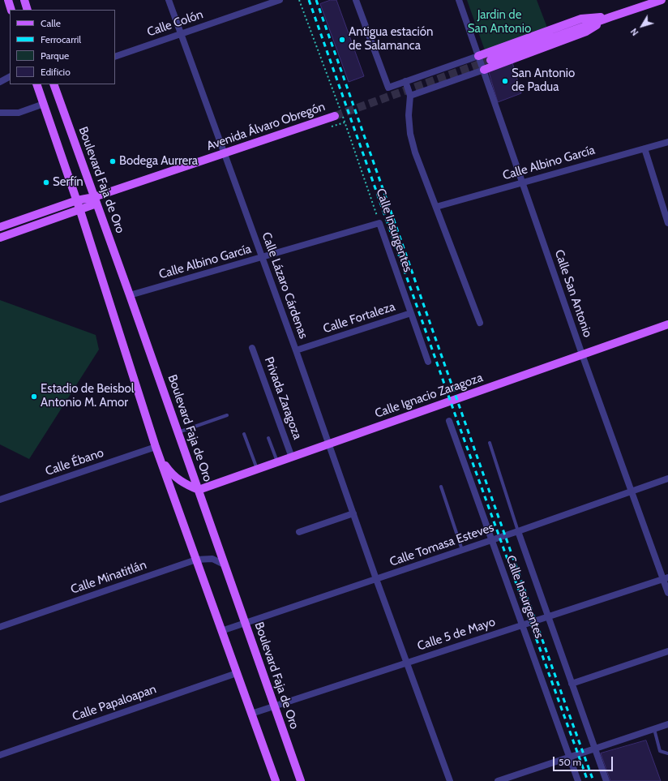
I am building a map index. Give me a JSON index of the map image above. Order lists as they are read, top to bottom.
{
  "streets": {
    "main road": ["Avenida Álvaro Obregón", "Boulevard Faja de Oro", "Calle Ignacio Zaragoza"],
    "street": [
      "Calle Colón",
      "Calle Albino García",
      "Calle Insurgentes",
      "Calle Lázaro Cárdenas",
      "Calle San Antonio",
      "Calle Fortaleza",
      "Privada Zaragoza",
      "Calle Ébano",
      "Calle Tomasa Esteves",
      "Calle Minatitlán",
      "Calle 5 de Mayo",
      "Calle Papaloapan"
    ]
  },
  "crossings": [
    ["Calle Colón", "Calle Lázaro Cárdenas"],
    ["Avenida Álvaro Obregón", "Boulevard Faja de Oro"],
    ["Avenida Álvaro Obregón", "Calle Lázaro Cárdenas"],
    ["Calle Albino García", "Boulevard Faja de Oro"],
    ["Calle Albino García", "Calle Insurgentes"],
    ["Calle Albino García", "Calle Lázaro Cárdenas"],
    ["Calle Albino García", "Calle San Antonio"],
    ["Boulevard Faja de Oro", "Calle Ignacio Zaragoza"],
    ["Boulevard Faja de Oro", "Calle Tomasa Esteves"],
    ["Boulevard Faja de Oro", "Calle Minatitlán"],
    ["Boulevard Faja de Oro", "Calle 5 de Mayo"],
    ["Calle Insurgentes", "Calle Fortaleza"],
    ["Calle Insurgentes", "Calle Tomasa Esteves"],
    ["Calle Insurgentes", "Calle 5 de Mayo"],
    ["Calle Lázaro Cárdenas", "Calle Fortaleza"],
    ["Calle Lázaro Cárdenas", "Calle Ignacio Zaragoza"],
    ["Calle Lázaro Cárdenas", "Calle Tomasa Esteves"],
    ["Calle Lázaro Cárdenas", "Calle 5 de Mayo"],
    ["Calle San Antonio", "Calle Ignacio Zaragoza"],
    ["Calle San Antonio", "Calle Tomasa Esteves"],
    ["Calle San Antonio", "Calle 5 de Mayo"],
    ["Calle Ignacio Zaragoza", "Privada Zaragoza"]
  ],
  "parks": ["Jardin de San Antonio"],
  "places": [
    "Antigua estación de Salamanca",
    "San Antonio de Padua",
    "Bodega Aurrera",
    "Serfín",
    "Estadio de Beisbol Antonio M. Amor"
  ],
  "legend": [
    "Calle",
    "Ferrocarril",
    "Parque",
    "Edificio"
  ],
  "scale_bar": "50 m",
  "north": "bottom left"
}
